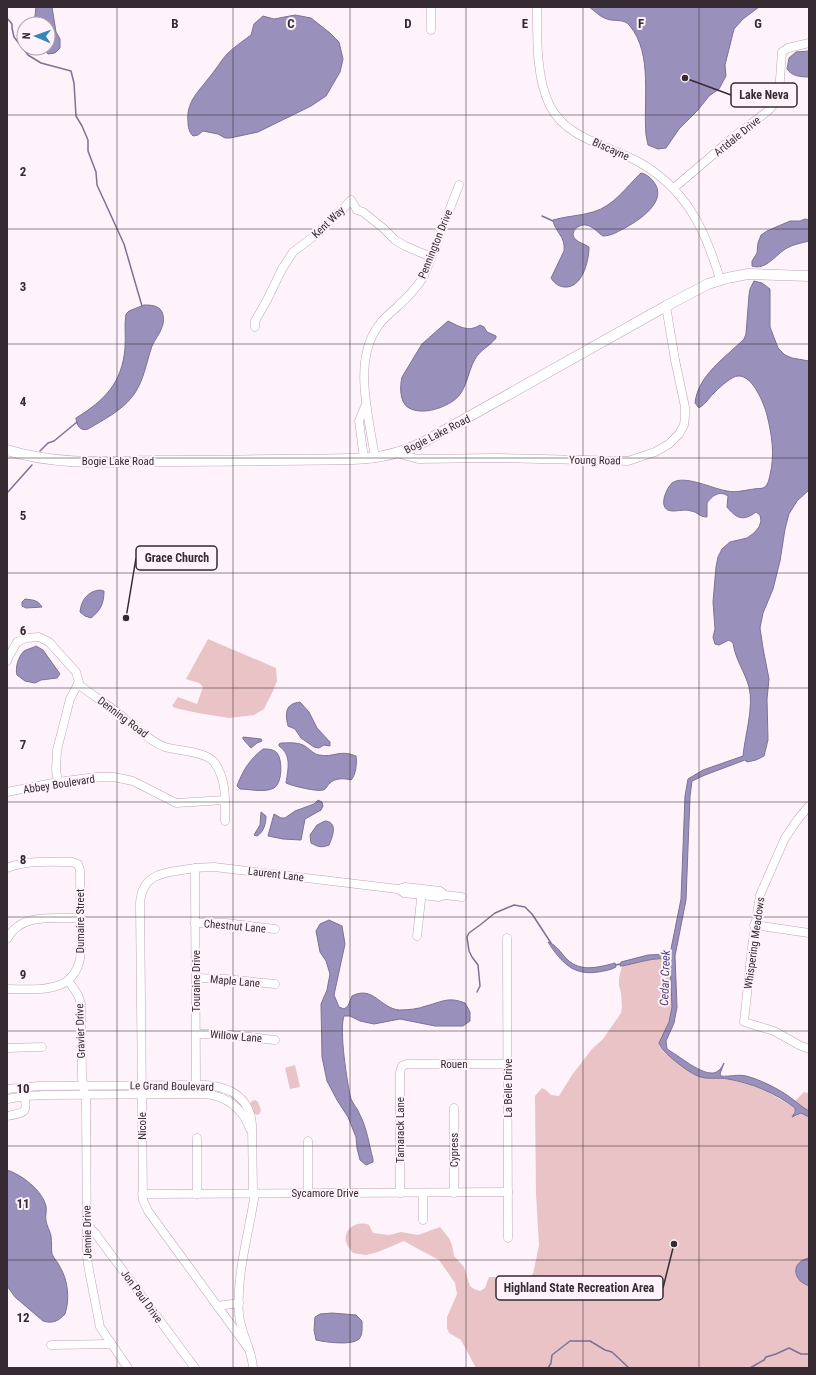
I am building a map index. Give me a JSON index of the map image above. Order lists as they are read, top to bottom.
{
  "streets": {
    "main road": ["Bogie Lake Road"],
    "street": [
      "Artdale Drive",
      "Biscayne",
      "Kent Way",
      "Pennington Drive",
      "Young Road",
      "Denning Road",
      "Abbey Boulevard",
      "Laurent Lane",
      "Dumaire Street",
      "Chestnut Lane",
      "Whispering Meadows",
      "Touraine Drive",
      "Maple Lane",
      "Gravier Drive",
      "Willow Lane",
      "Rouen",
      "Le Grand Boulevard",
      "La Belle Drive",
      "Nicole",
      "Tamarack Lane",
      "Cypress",
      "Sycamore Drive",
      "Jennie Drive",
      "Jon Paul Drive"
    ]
  },
  "crossings": [
    ["Artdale Drive", "Biscayne"],
    ["Biscayne", "Bogie Lake Road"],
    ["Kent Way", "Pennington Drive"],
    ["Pennington Drive", "Bogie Lake Road"],
    ["Bogie Lake Road", "Young Road"],
    ["Denning Road", "Abbey Boulevard"],
    ["Laurent Lane", "Touraine Drive"],
    ["Laurent Lane", "Nicole"],
    ["Dumaire Street", "Gravier Drive"],
    ["Chestnut Lane", "Touraine Drive"],
    ["Touraine Drive", "Maple Lane"],
    ["Touraine Drive", "Willow Lane"],
    ["Touraine Drive", "Le Grand Boulevard"],
    ["Gravier Drive", "Le Grand Boulevard"],
    ["Gravier Drive", "Jennie Drive"],
    ["Rouen", "La Belle Drive"],
    ["Rouen", "Tamarack Lane"],
    ["Le Grand Boulevard", "Nicole"],
    ["Le Grand Boulevard", "Sycamore Drive"],
    ["Le Grand Boulevard", "Jennie Drive"],
    ["La Belle Drive", "Sycamore Drive"],
    ["Nicole", "Sycamore Drive"],
    ["Tamarack Lane", "Sycamore Drive"],
    ["Cypress", "Sycamore Drive"],
    ["Jennie Drive", "Jon Paul Drive"]
  ],
  "water": ["Cedar Creek"],
  "places": ["Lake Neva", "Grace Church", "Highland State Recreation Area"],
  "north": "left",
  "grid": {
    "columns": [
      "B",
      "C",
      "D",
      "E",
      "F",
      "G"
    ],
    "rows": [
      "2",
      "3",
      "4",
      "5",
      "6",
      "7",
      "8",
      "9",
      "10",
      "11",
      "12"
    ]
  }
}
